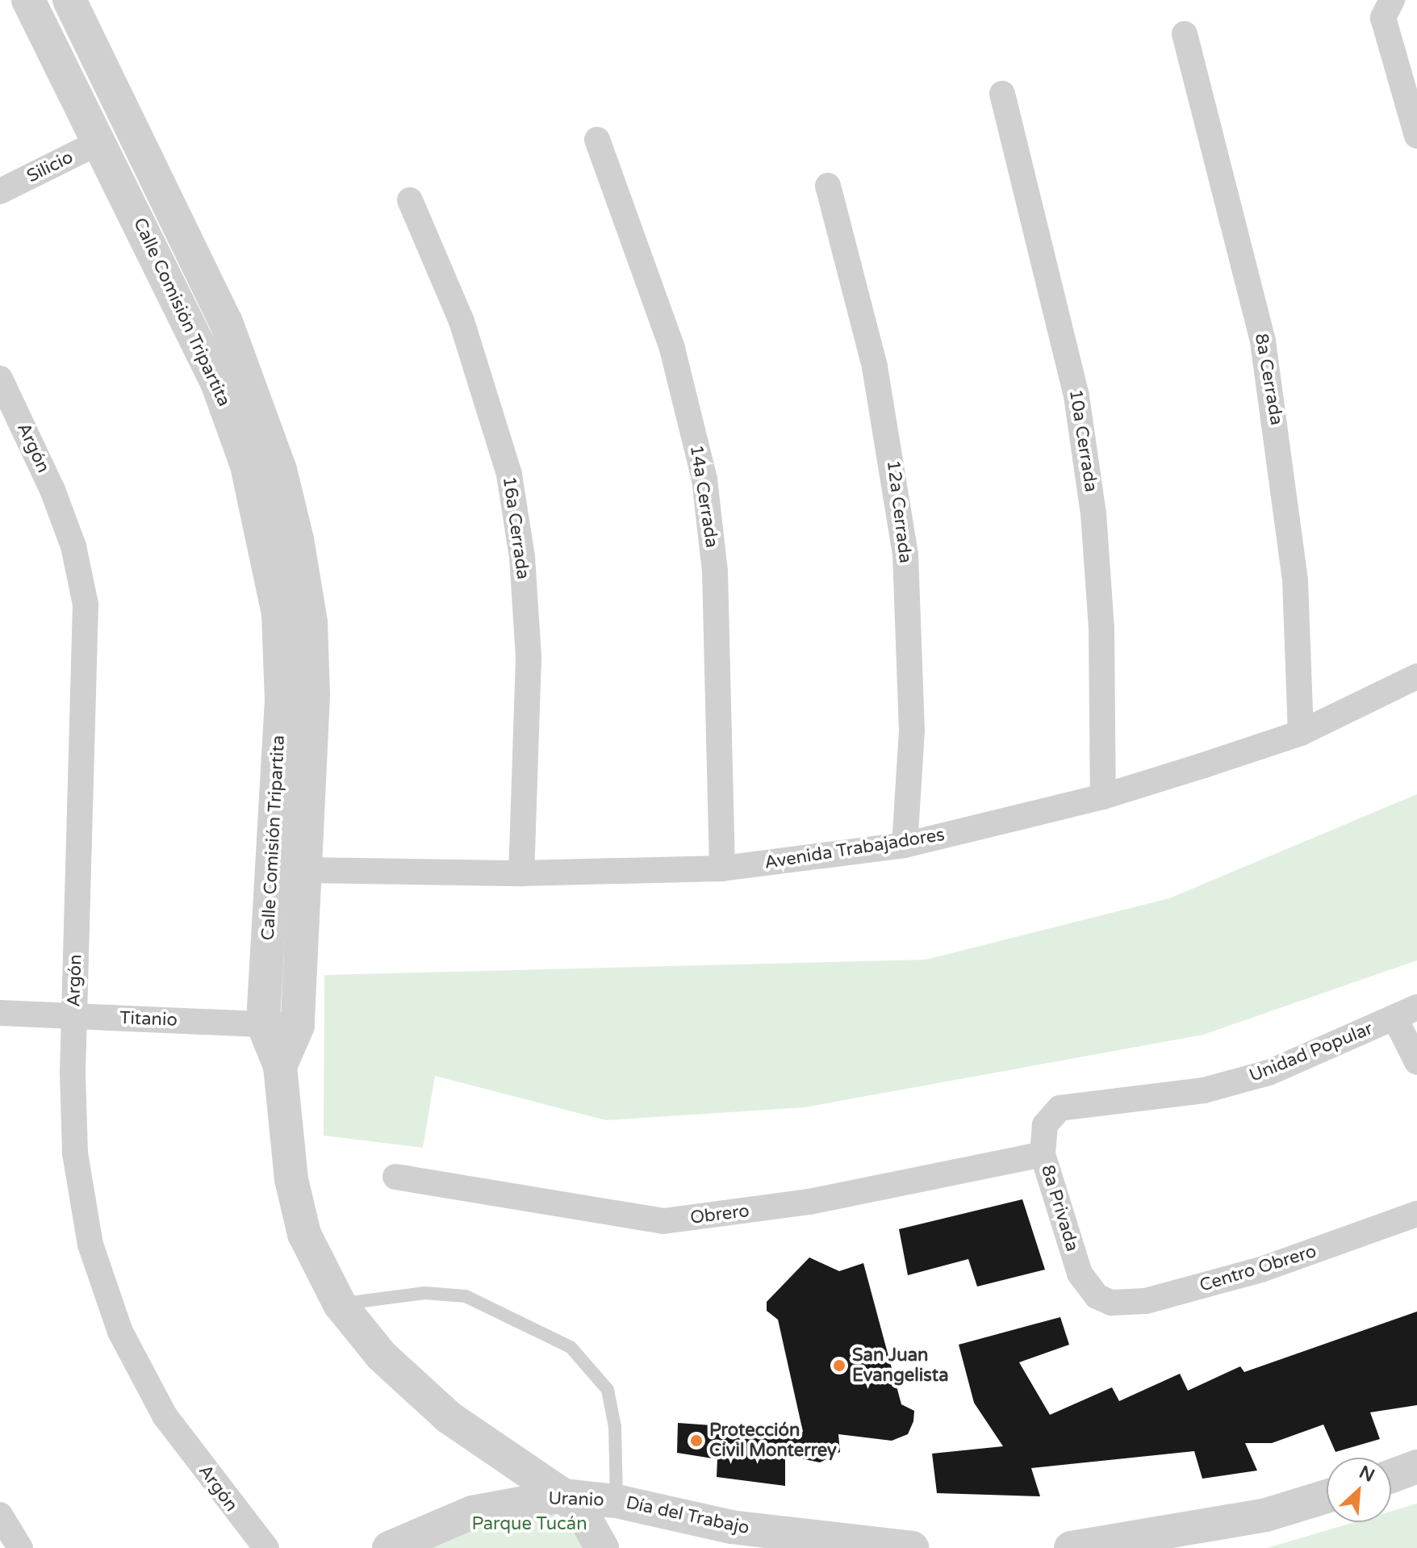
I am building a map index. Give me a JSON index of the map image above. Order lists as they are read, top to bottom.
{
  "streets": {
    "street": [
      "Silicio",
      "Calle Comisión Tripartita",
      "8a Cerrada",
      "10a Cerrada",
      "Argón",
      "14a Cerrada",
      "12a Cerrada",
      "16a Cerrada",
      "Avenida Trabajadores",
      "Titanio",
      "Unidad Popular",
      "8a Privada",
      "Obrero",
      "Centro Obrero",
      "Uranio",
      "Día del Trabajo"
    ]
  },
  "crossings": [
    ["Silicio", "Calle Comisión Tripartita"],
    ["Calle Comisión Tripartita", "Avenida Trabajadores"],
    ["Calle Comisión Tripartita", "Titanio"],
    ["Calle Comisión Tripartita", "Uranio"],
    ["8a Cerrada", "Avenida Trabajadores"],
    ["10a Cerrada", "Avenida Trabajadores"],
    ["Argón", "Titanio"],
    ["14a Cerrada", "Avenida Trabajadores"],
    ["12a Cerrada", "Avenida Trabajadores"],
    ["16a Cerrada", "Avenida Trabajadores"],
    ["Unidad Popular", "8a Privada"],
    ["8a Privada", "Obrero"],
    ["8a Privada", "Centro Obrero"],
    ["Uranio", "Día del Trabajo"]
  ],
  "parks": ["Parque Tucán"],
  "places": ["San Juan Evangelista", "Protección Civil Monterrey"],
  "north": "top right"
}
